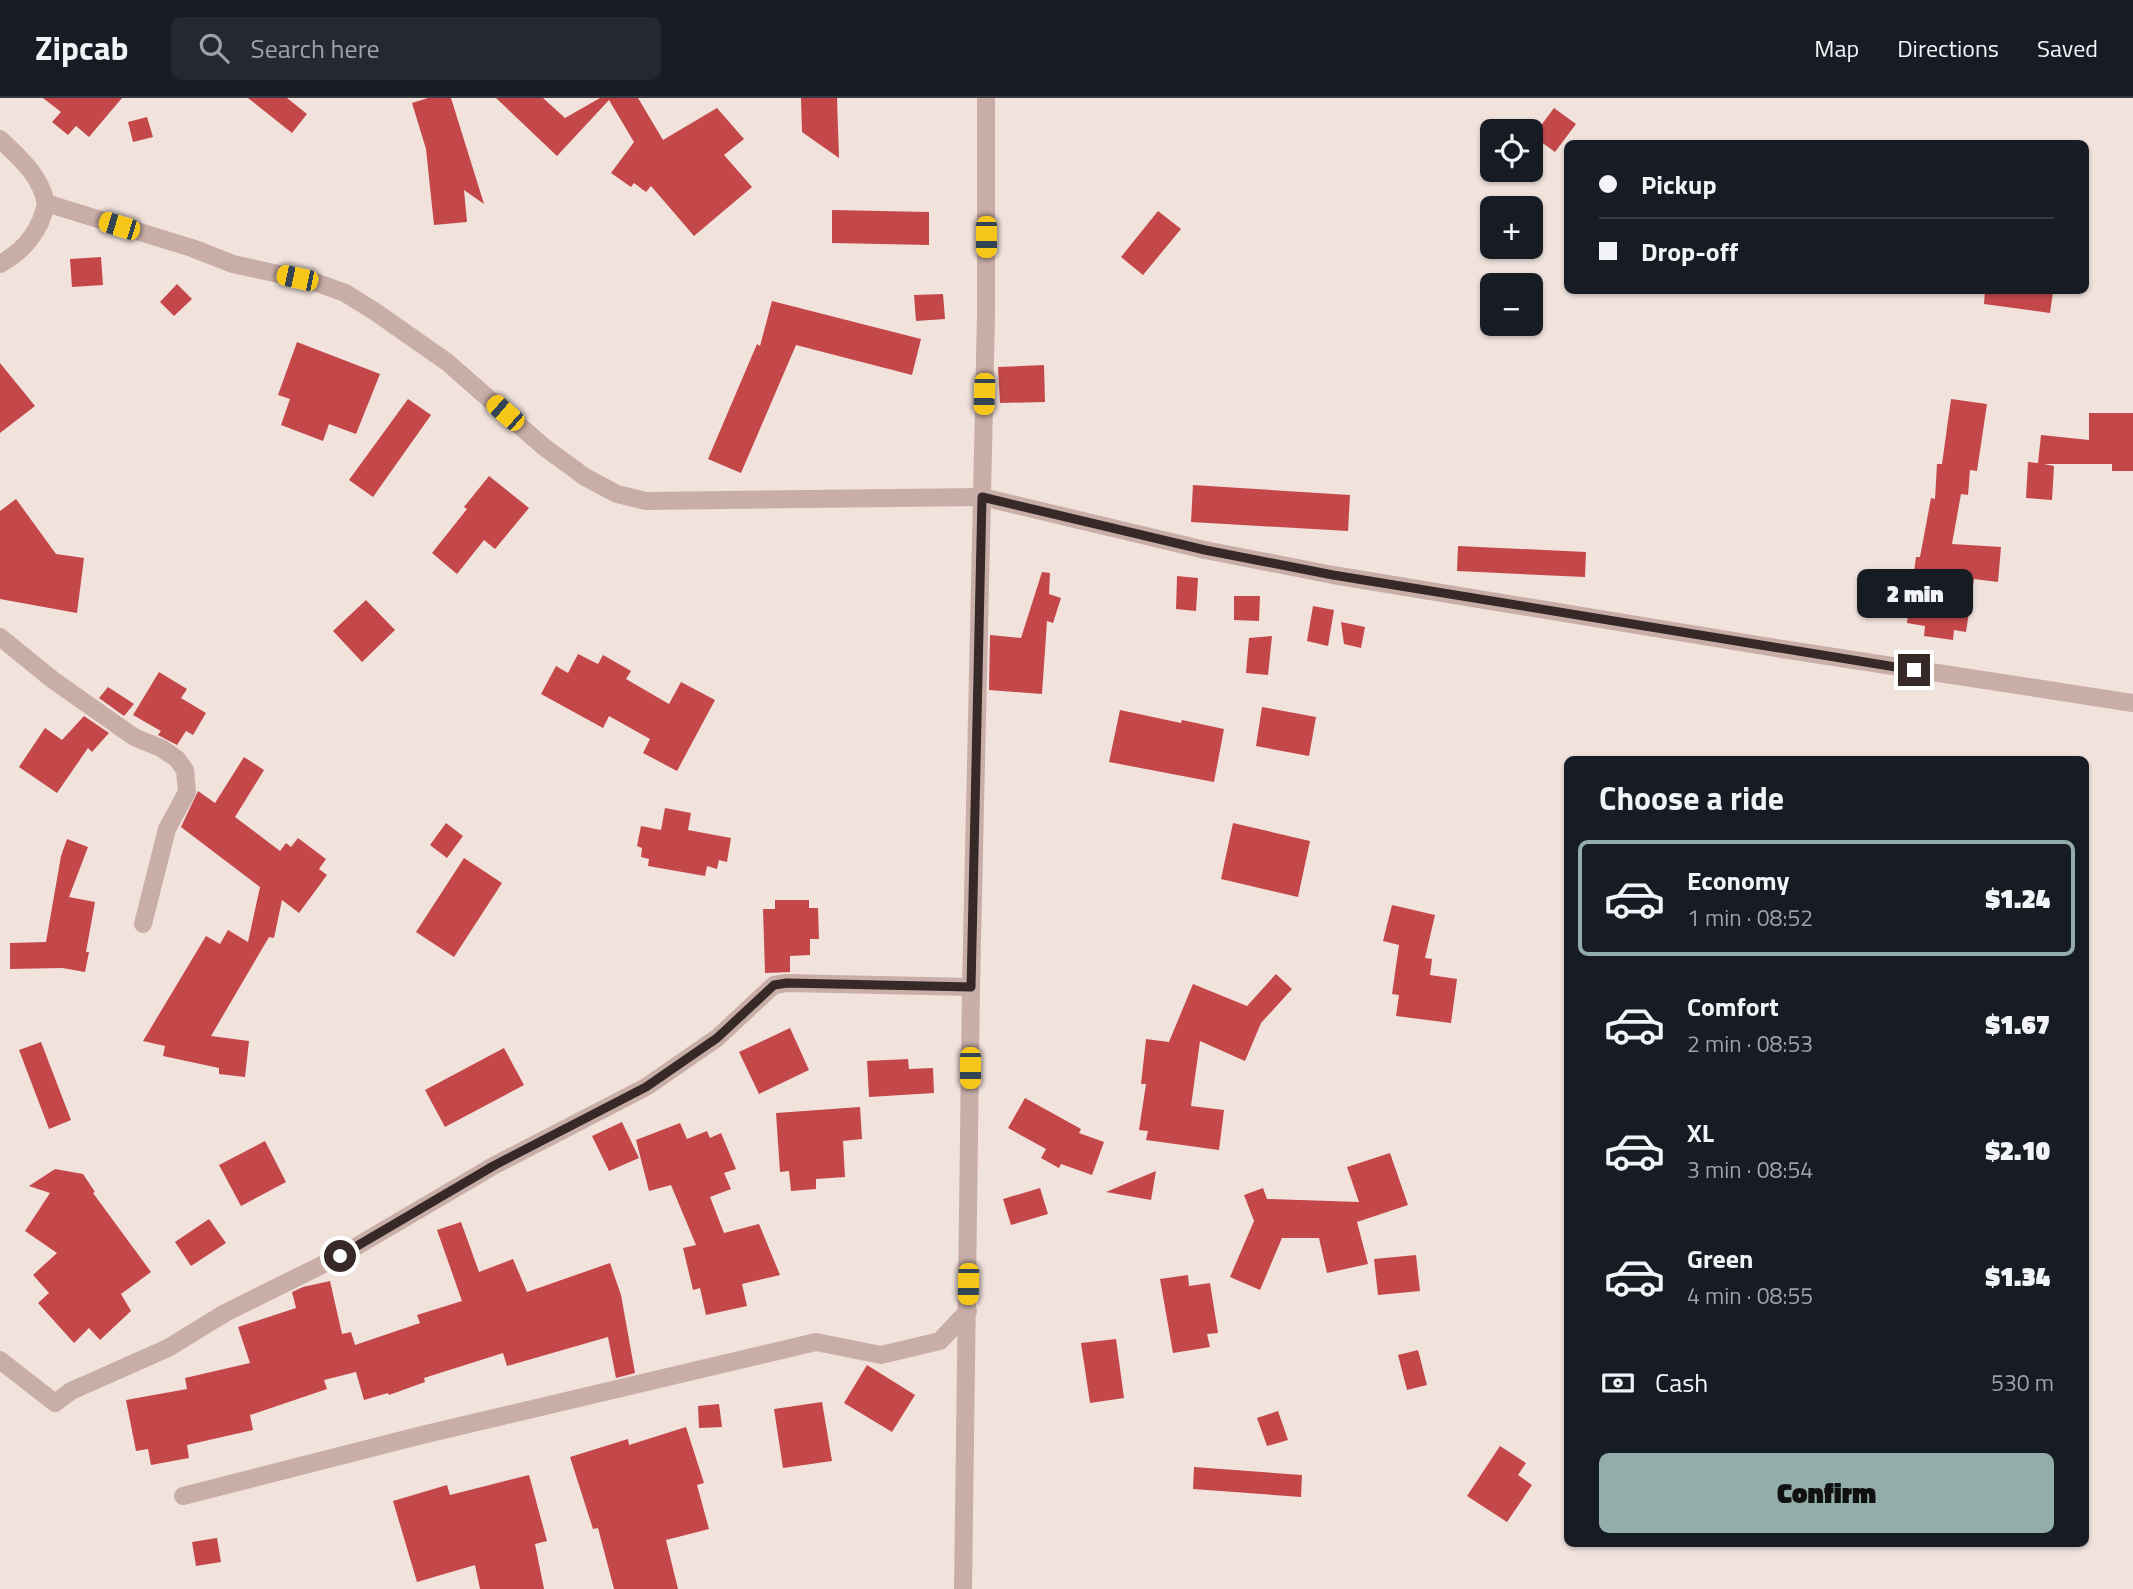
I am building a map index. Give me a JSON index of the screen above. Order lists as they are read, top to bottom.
{
  "page": {
    "header": "Zipcab",
    "search": "Search here",
    "nav": ["Map", "Directions", "Saved"],
    "map_buttons": ["+", "−"],
    "banner": ["Pickup", "Drop-off"],
    "bubble": "2 min",
    "heading": "Choose a ride",
    "list": [
      {
        "name": "Economy",
        "note": "1 min · 08:52",
        "value": "$1.24"
      },
      {
        "name": "Comfort",
        "note": "2 min · 08:53",
        "value": "$1.67"
      },
      {
        "name": "XL",
        "note": "3 min · 08:54",
        "value": "$2.10"
      },
      {
        "name": "Green",
        "note": "4 min · 08:55",
        "value": "$1.34"
      }
    ],
    "pay": ["Cash", "530 m"],
    "buttons": "Confirm"
  }
}
